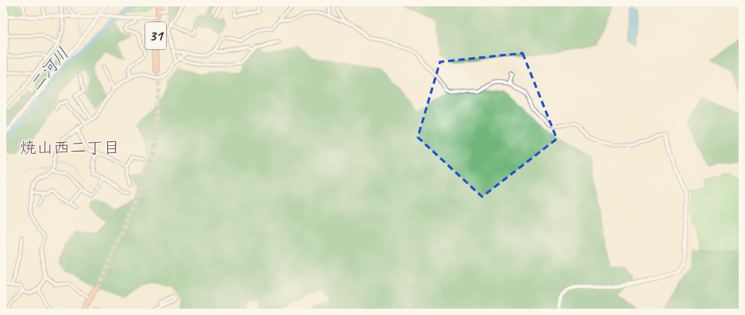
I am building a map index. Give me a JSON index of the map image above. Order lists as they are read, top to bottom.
{
  "streets": {
    "main road": ["31"]
  },
  "districts": ["焼山西二丁目"],
  "water": ["二河川"]
}
